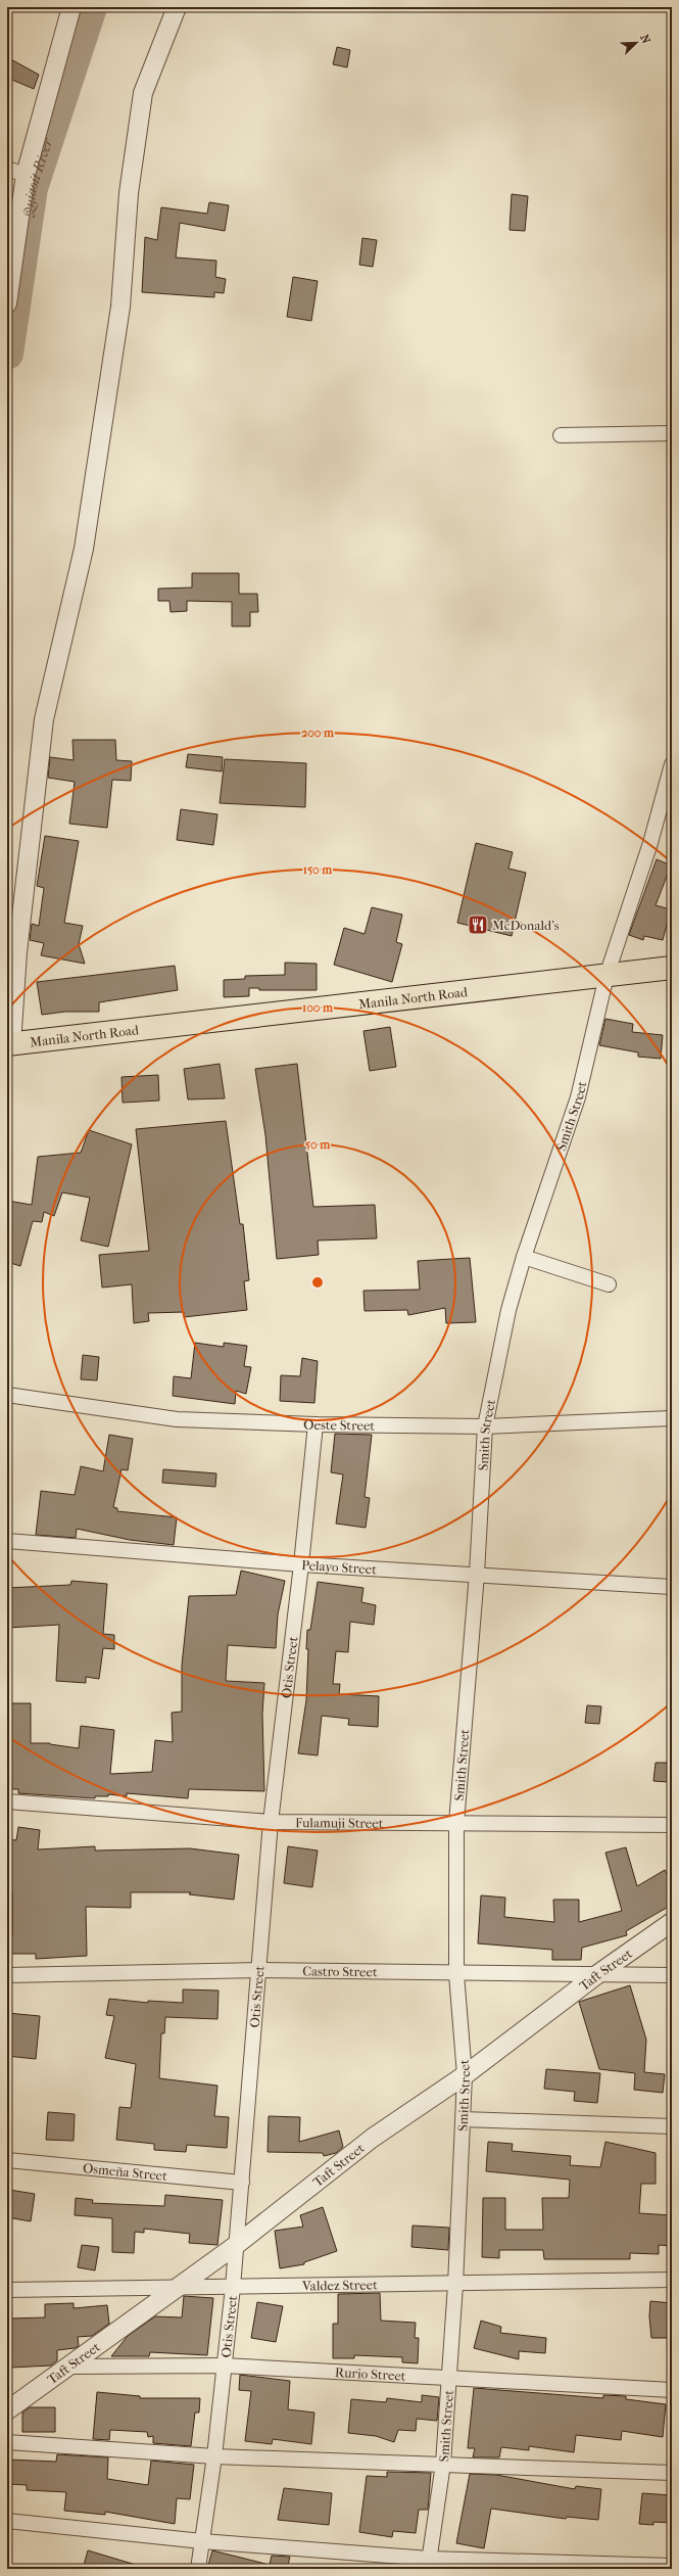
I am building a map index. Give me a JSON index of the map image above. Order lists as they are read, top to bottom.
{
  "streets": {
    "highway": ["Manila North Road"],
    "street": [
      "Smith Street",
      "Oeste Street",
      "Pelayo Street",
      "Otis Street",
      "Fulamuji Street",
      "Taft Street",
      "Castro Street",
      "Osmeña Street",
      "Valdez Street",
      "Rurio Street"
    ]
  },
  "crossings": [
    ["Manila North Road", "Smith Street"],
    ["Smith Street", "Oeste Street"],
    ["Smith Street", "Pelayo Street"],
    ["Smith Street", "Fulamuji Street"],
    ["Smith Street", "Taft Street"],
    ["Smith Street", "Castro Street"],
    ["Smith Street", "Valdez Street"],
    ["Smith Street", "Rurio Street"],
    ["Oeste Street", "Otis Street"],
    ["Pelayo Street", "Otis Street"],
    ["Otis Street", "Fulamuji Street"],
    ["Otis Street", "Taft Street"],
    ["Otis Street", "Castro Street"],
    ["Otis Street", "Osmeña Street"],
    ["Otis Street", "Valdez Street"],
    ["Otis Street", "Rurio Street"],
    ["Taft Street", "Castro Street"],
    ["Taft Street", "Valdez Street"],
    ["Taft Street", "Rurio Street"]
  ],
  "water": ["Quiaoit River"],
  "places": {
    "restaurant": ["McDonald's"]
  },
  "north": "top right",
  "rings": [
    "200 m",
    "150 m",
    "100 m",
    "50 m"
  ]
}
